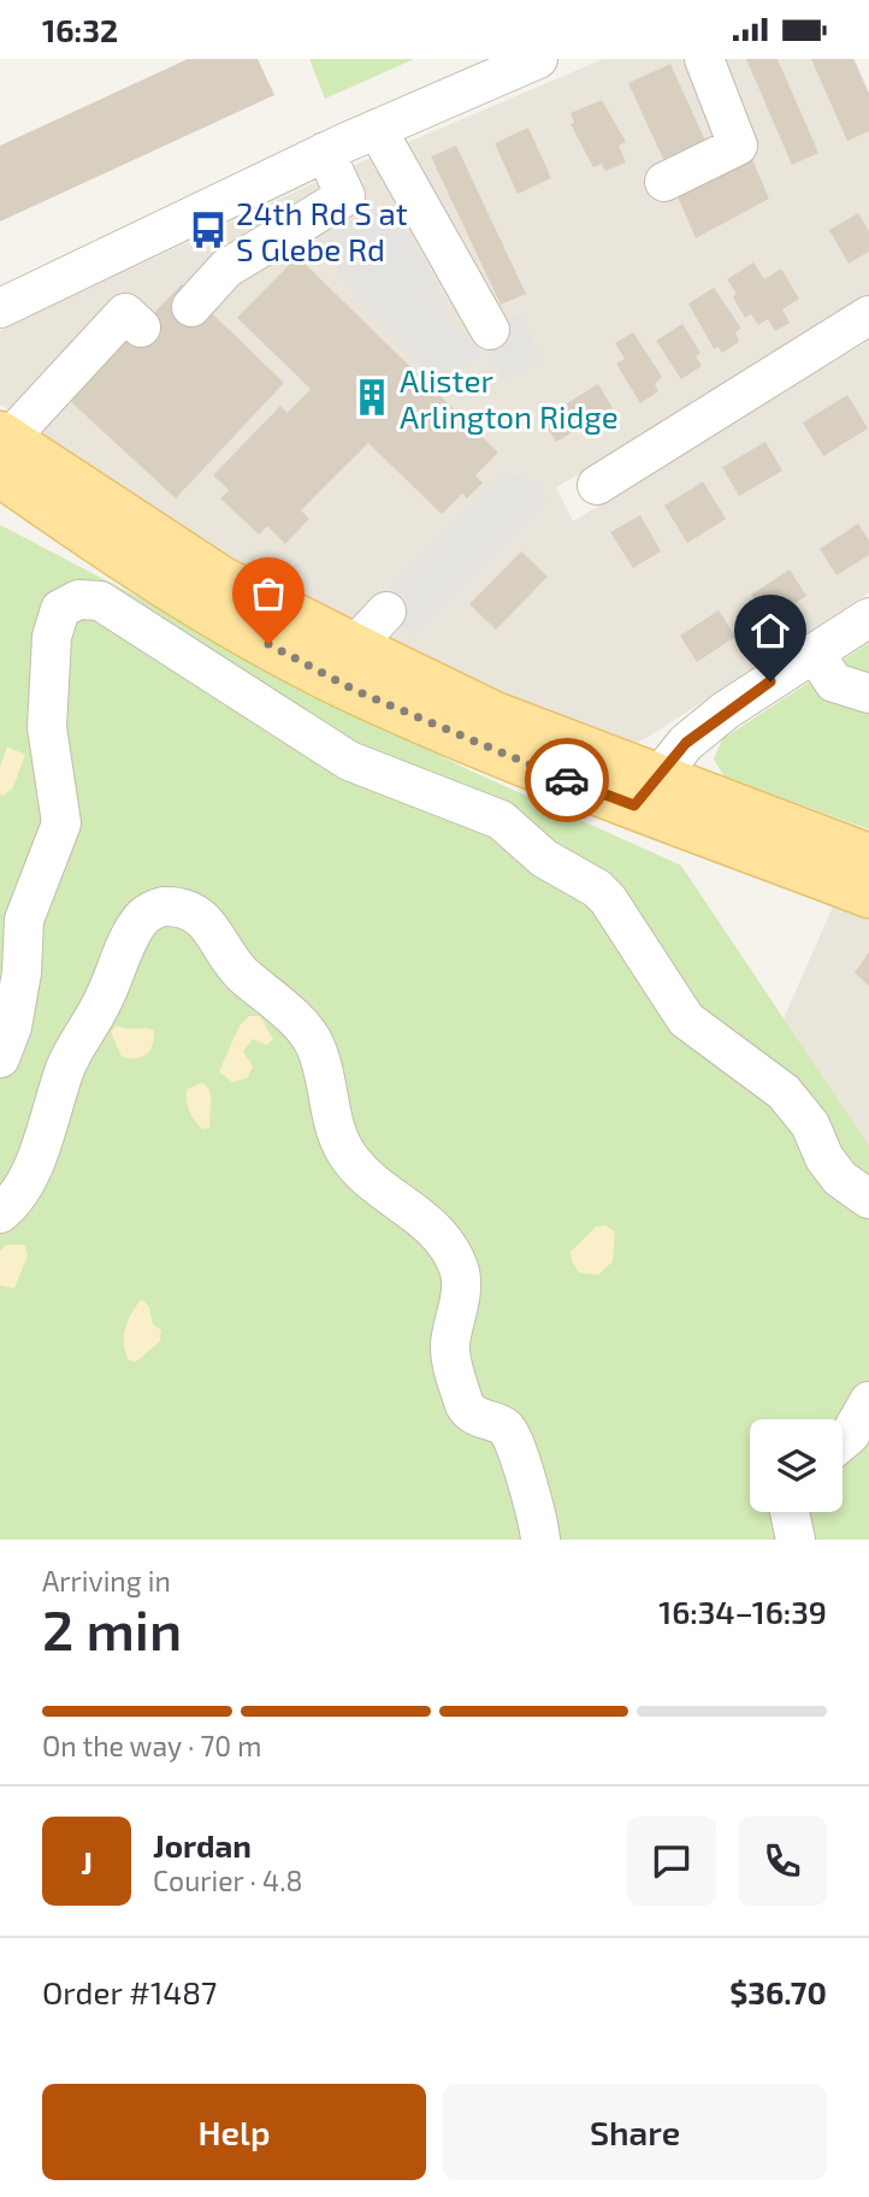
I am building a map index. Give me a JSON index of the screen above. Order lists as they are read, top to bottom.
{
  "places": {
    "bus stop": ["24th Rd S at S Glebe Rd"],
    "building": ["Alister Arlington Ridge"]
  },
  "page": {
    "status": "16:32",
    "heading": ["2 min", "Arriving in", "16:34–16:39"],
    "panel": [
      "Jordan",
      "Courier · 4.8",
      "Order #1487",
      "$36.70"
    ],
    "bar": "On the way · 70 m",
    "round": "J",
    "buttons": ["Help", "Share"]
  }
}
